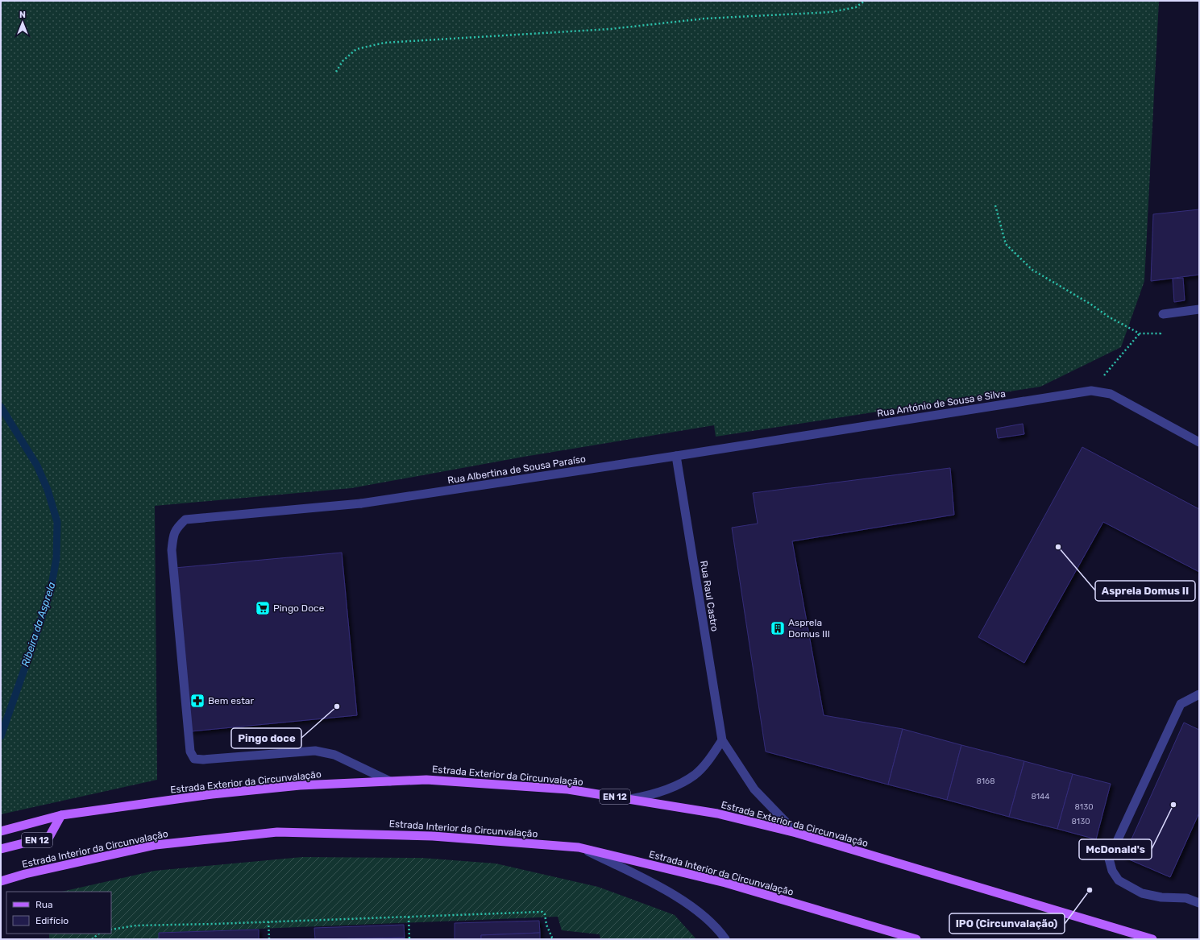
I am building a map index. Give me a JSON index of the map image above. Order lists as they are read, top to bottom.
{
  "streets": {
    "main road": ["Estrada Exterior da Circunvalação", "EN 12", "Estrada Interior da Circunvalação"],
    "street": ["Rua António de Sousa e Silva", "Rua Albertina de Sousa Paraíso", "Rua Raul Castro"]
  },
  "crossings": [
    ["Rua António de Sousa e Silva", "Rua Albertina de Sousa Paraíso"],
    ["Rua António de Sousa e Silva", "Rua Raul Castro"],
    ["Rua Albertina de Sousa Paraíso", "Rua Raul Castro"],
    ["Rua Albertina de Sousa Paraíso", "Estrada Exterior da Circunvalação"],
    ["Rua Raul Castro", "Estrada Exterior da Circunvalação"],
    ["Estrada Exterior da Circunvalação", "EN 12"]
  ],
  "water": ["Ribeira da Asprela"],
  "places": {
    "other": [
      "Asprela Domus II",
      "Pingo doce",
      "McDonald's",
      "IPO (Circunvalação)"
    ],
    "supermarket": ["Pingo Doce"],
    "building": ["Asprela Domus III"],
    "pharmacy": ["Bem estar"]
  },
  "house_numbers": [
    "8168",
    "8144",
    "8130",
    "8130"
  ],
  "legend": ["Rua", "Edifício"],
  "north": "top"
}
